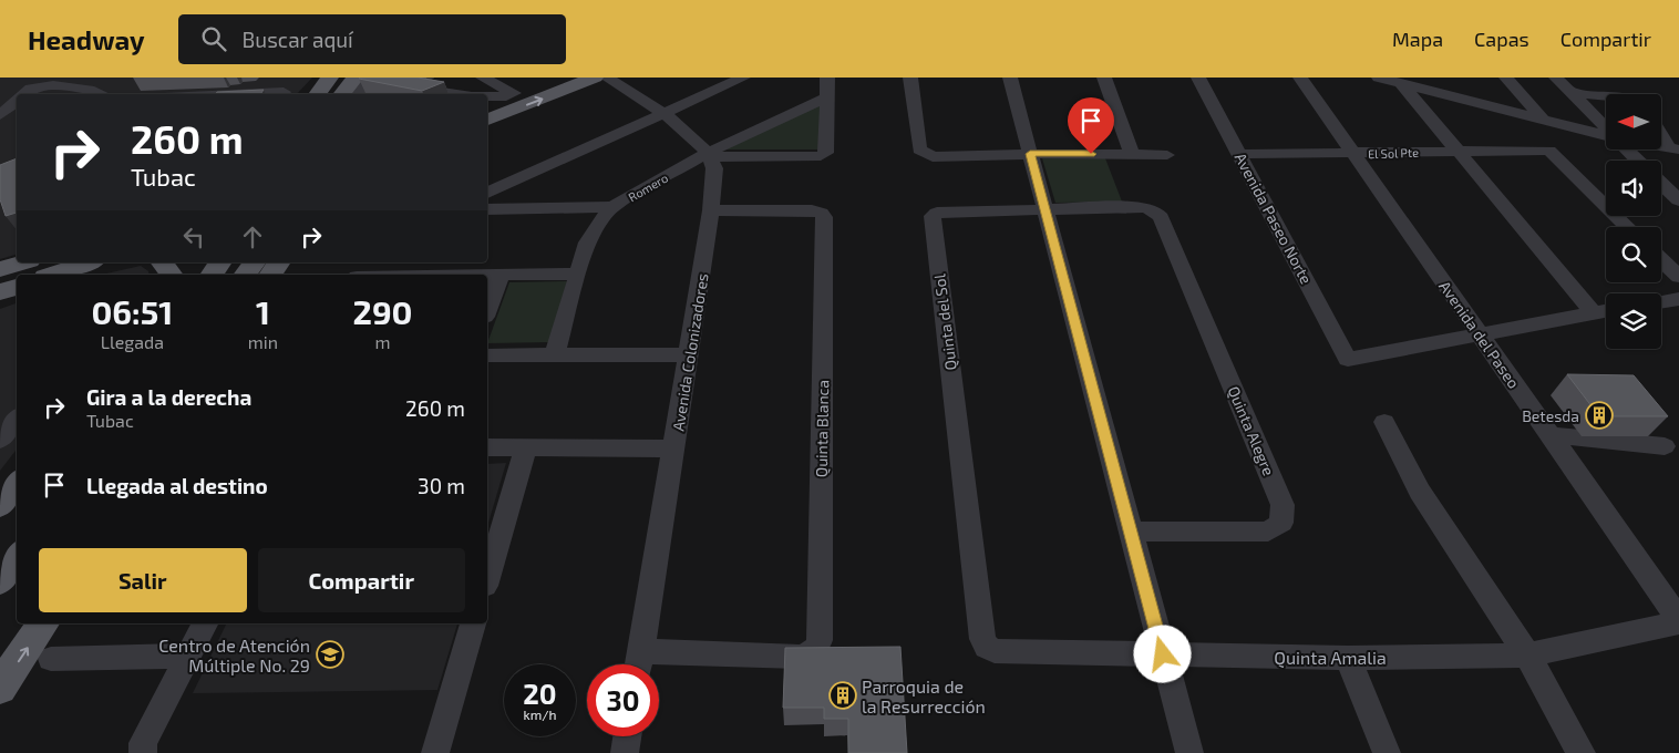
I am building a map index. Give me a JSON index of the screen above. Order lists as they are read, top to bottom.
{
  "streets": {
    "street": [
      "El Sol Pte",
      "Romero",
      "Avenida Paseo Norte",
      "Quinta del Sol",
      "Avenida del Paseo",
      "Avenida Colonizadores",
      "Quinta Blanca",
      "Quinta Alegre",
      "Quinta Amalia"
    ]
  },
  "crossings": [
    ["El Sol Pte", "Avenida Paseo Norte"],
    ["El Sol Pte", "Avenida del Paseo"],
    ["Romero", "Avenida Colonizadores"],
    ["Avenida Paseo Norte", "Avenida del Paseo"],
    ["Quinta del Sol", "Quinta Alegre"],
    ["Quinta del Sol", "Quinta Amalia"],
    ["Avenida del Paseo", "Quinta Amalia"],
    ["Avenida Colonizadores", "Quinta Blanca"]
  ],
  "places": {
    "building": ["Betesda", "Parroquia de la Resurrección"],
    "school or university": ["Centro de Atención Múltiple No. 29"]
  },
  "north": "left",
  "page": {
    "header": "Headway",
    "search": "Buscar aquí",
    "nav": ["Mapa", "Capas", "Compartir"],
    "turn": ["260 m", "Tubac"],
    "eta": [
      "06:51",
      "Llegada",
      "1",
      "min",
      "290",
      "m"
    ],
    "list": [
      {
        "name": "Gira a la derecha",
        "note": "Tubac",
        "value": "260 m"
      },
      {
        "name": "Llegada al destino",
        "value": "30 m"
      }
    ],
    "buttons": ["Salir", "Compartir"],
    "speed": "20 km/h",
    "limit": "30"
  }
}
